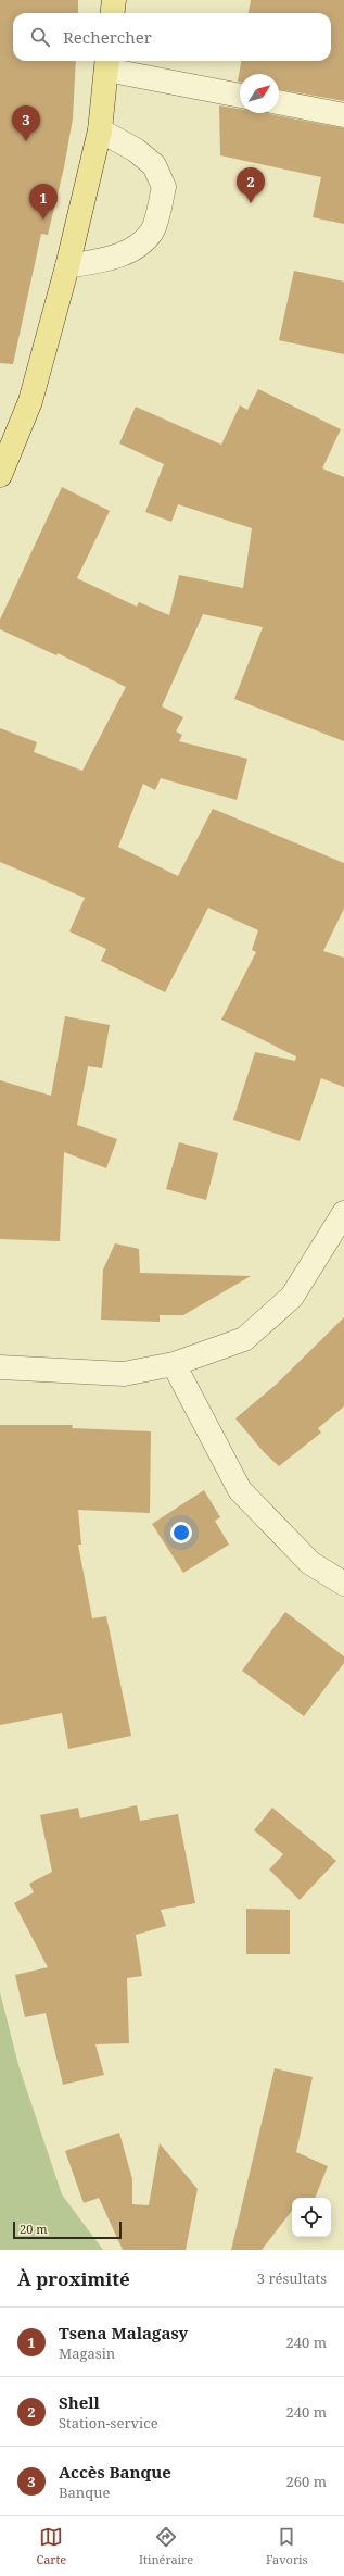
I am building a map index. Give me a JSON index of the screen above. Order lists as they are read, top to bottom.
{
  "scale_bar": "20 m",
  "north": "top right",
  "page": {
    "search": "Rechercher",
    "pins": ["3", "2", "1"],
    "scale": "20 m",
    "heading": ["À proximité", "3 résultats"],
    "list": [
      {
        "mark": "1",
        "name": "Tsena Malagasy",
        "note": "Magasin",
        "value": "240 m"
      },
      {
        "mark": "2",
        "name": "Shell",
        "note": "Station-service",
        "value": "240 m"
      },
      {
        "mark": "3",
        "name": "Accès Banque",
        "note": "Banque",
        "value": "260 m"
      }
    ],
    "nav": ["Carte", "Itinéraire", "Favoris"]
  }
}
